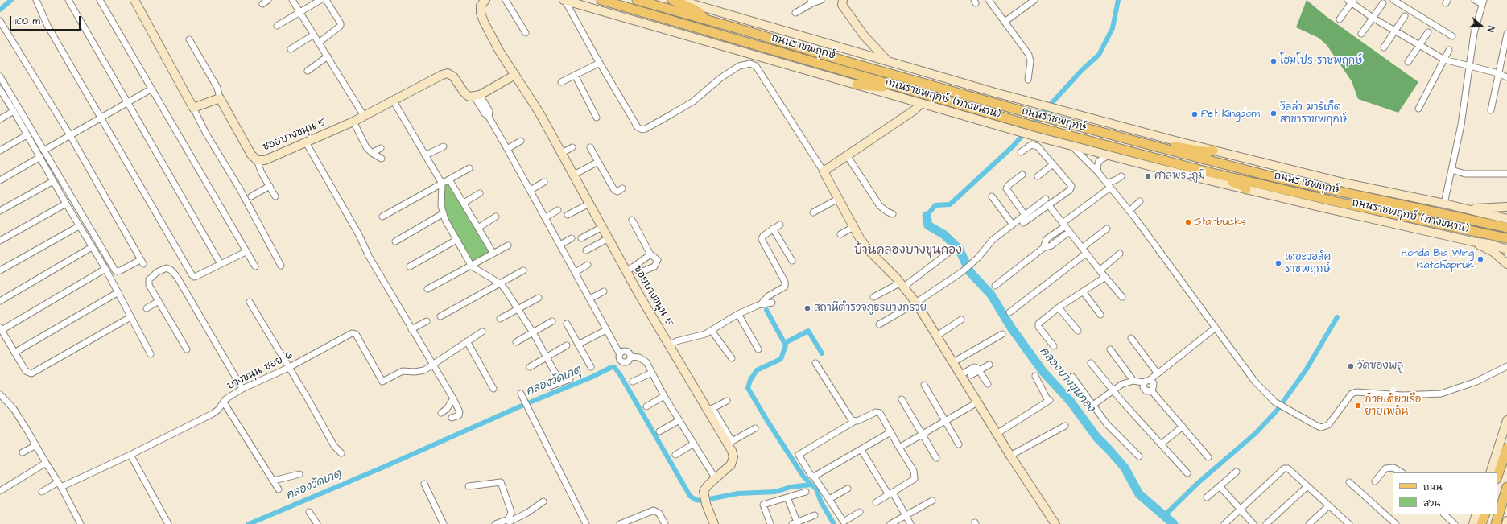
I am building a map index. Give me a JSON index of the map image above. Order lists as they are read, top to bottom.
{
  "streets": {
    "main road": ["ถนนราชพฤกษ์", "ถนนราชพฤกษ์ (ทางขนาน)", "ซอยบางขนุน 5"],
    "street": ["บางขนุน ซอย 6"]
  },
  "districts": ["บ้านคลองบางขุนกอง"],
  "water": ["คลองบางขุนกอง", "คลองวัดเกตุ"],
  "places": [
    "โฮมโปร ราชพฤกษ์",
    "วิลล่า มาร์เก็ต สาขาราชพฤกษ์",
    "Pet Kingdom",
    "ศาลพระภูมิ",
    "Starbucks",
    "Honda Big Wing Ratchapruk",
    "เดอะวอล์ค ราชพฤกษ์",
    "สถานีตำรวจภูธรบางกรวย",
    "วัดซองพลู",
    "ก๋วยเตี๋ยวเรือ ยายเพลิน"
  ],
  "legend": ["ถนน", "สวน"],
  "scale_bar": "100 m",
  "north": "right"
}
